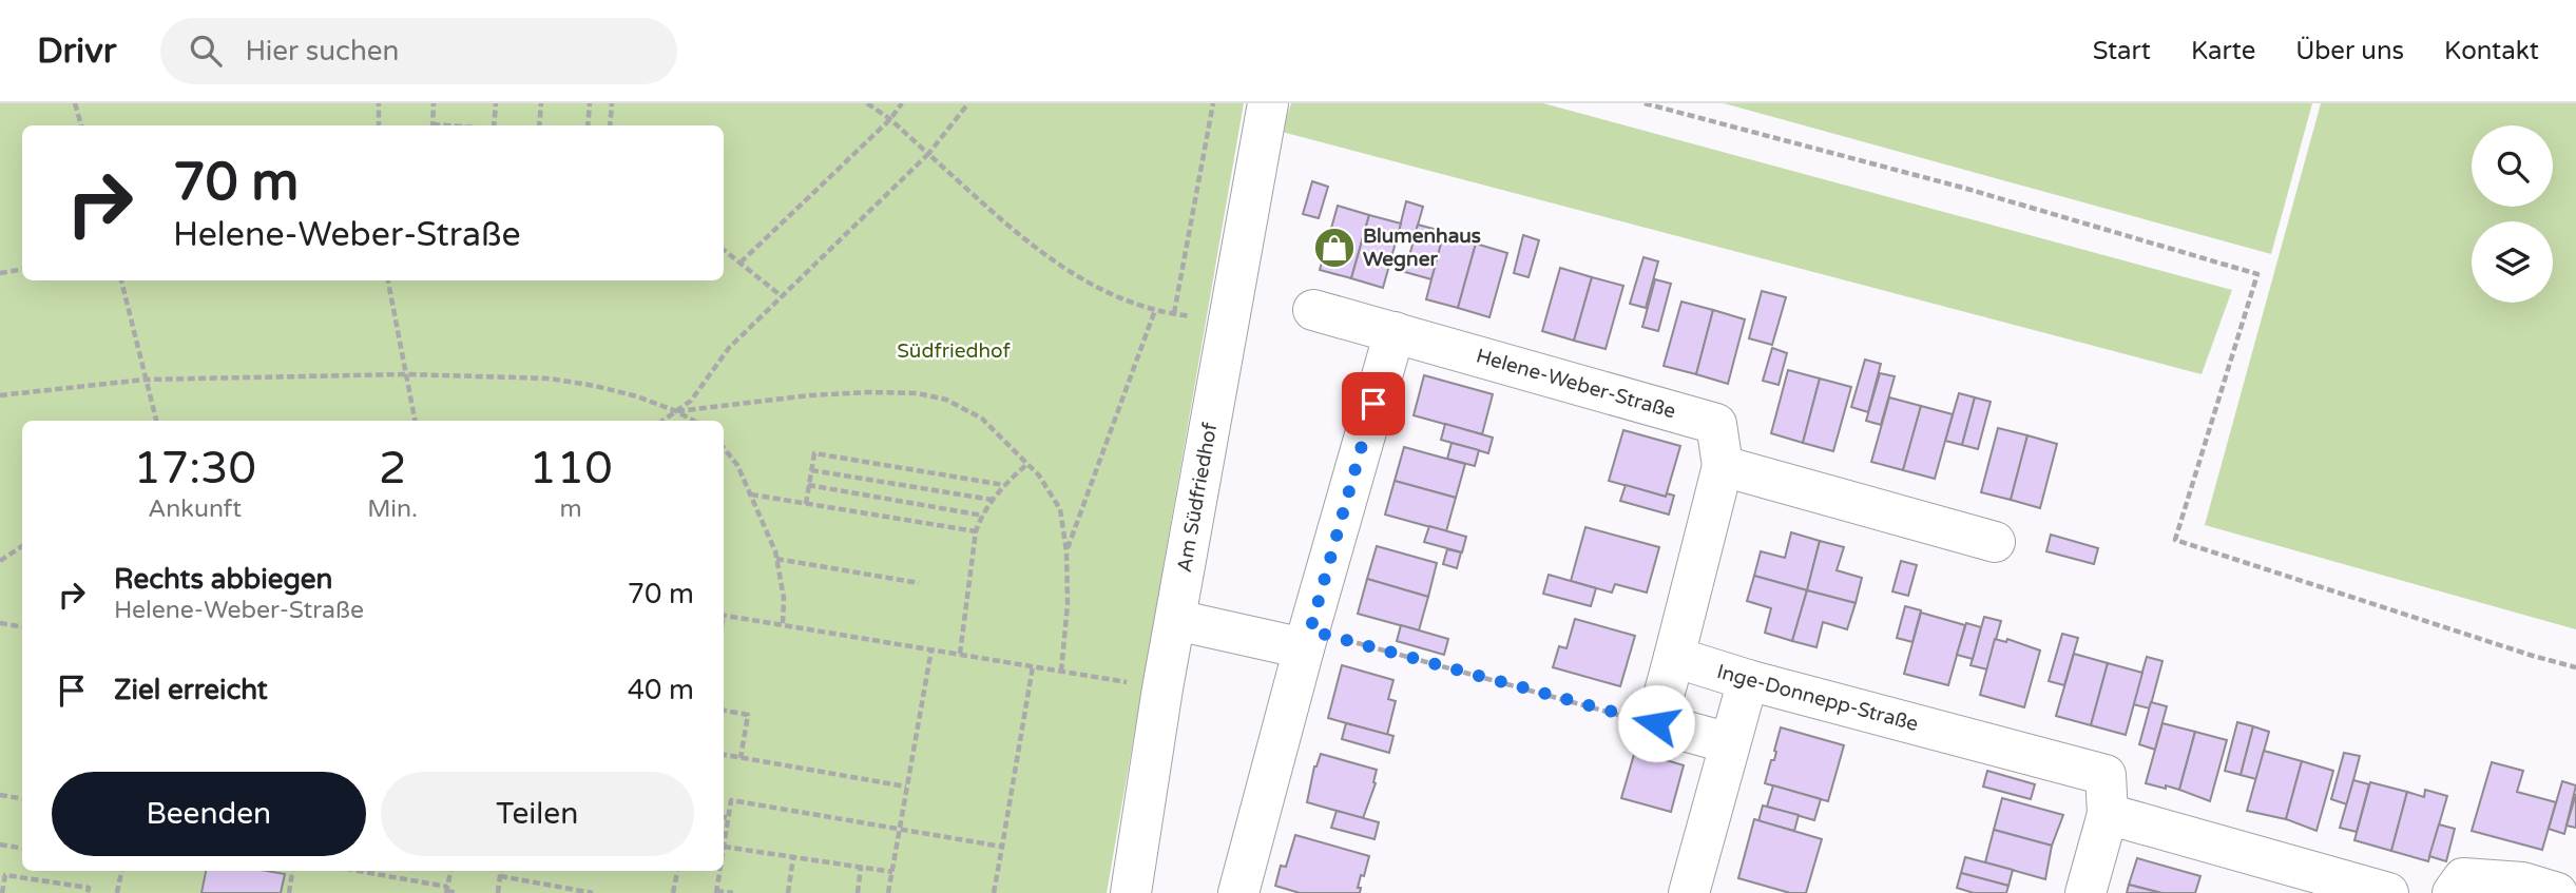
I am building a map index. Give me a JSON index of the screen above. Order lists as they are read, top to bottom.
{
  "streets": {
    "street": ["Helene-Weber-Straße", "Am Südfriedhof", "Inge-Donnepp-Straße"]
  },
  "parks": ["Südfriedhof"],
  "places": {
    "shop": ["Blumenhaus Wegner"]
  },
  "page": {
    "header": "Drivr",
    "search": "Hier suchen",
    "nav": [
      "Start",
      "Karte",
      "Über uns",
      "Kontakt"
    ],
    "turn": ["70 m", "Helene-Weber-Straße"],
    "eta": [
      "17:30",
      "Ankunft",
      "2",
      "Min.",
      "110",
      "m"
    ],
    "list": [
      {
        "name": "Rechts abbiegen",
        "note": "Helene-Weber-Straße",
        "value": "70 m"
      },
      {
        "name": "Ziel erreicht",
        "value": "40 m"
      }
    ],
    "buttons": ["Beenden", "Teilen"]
  }
}
